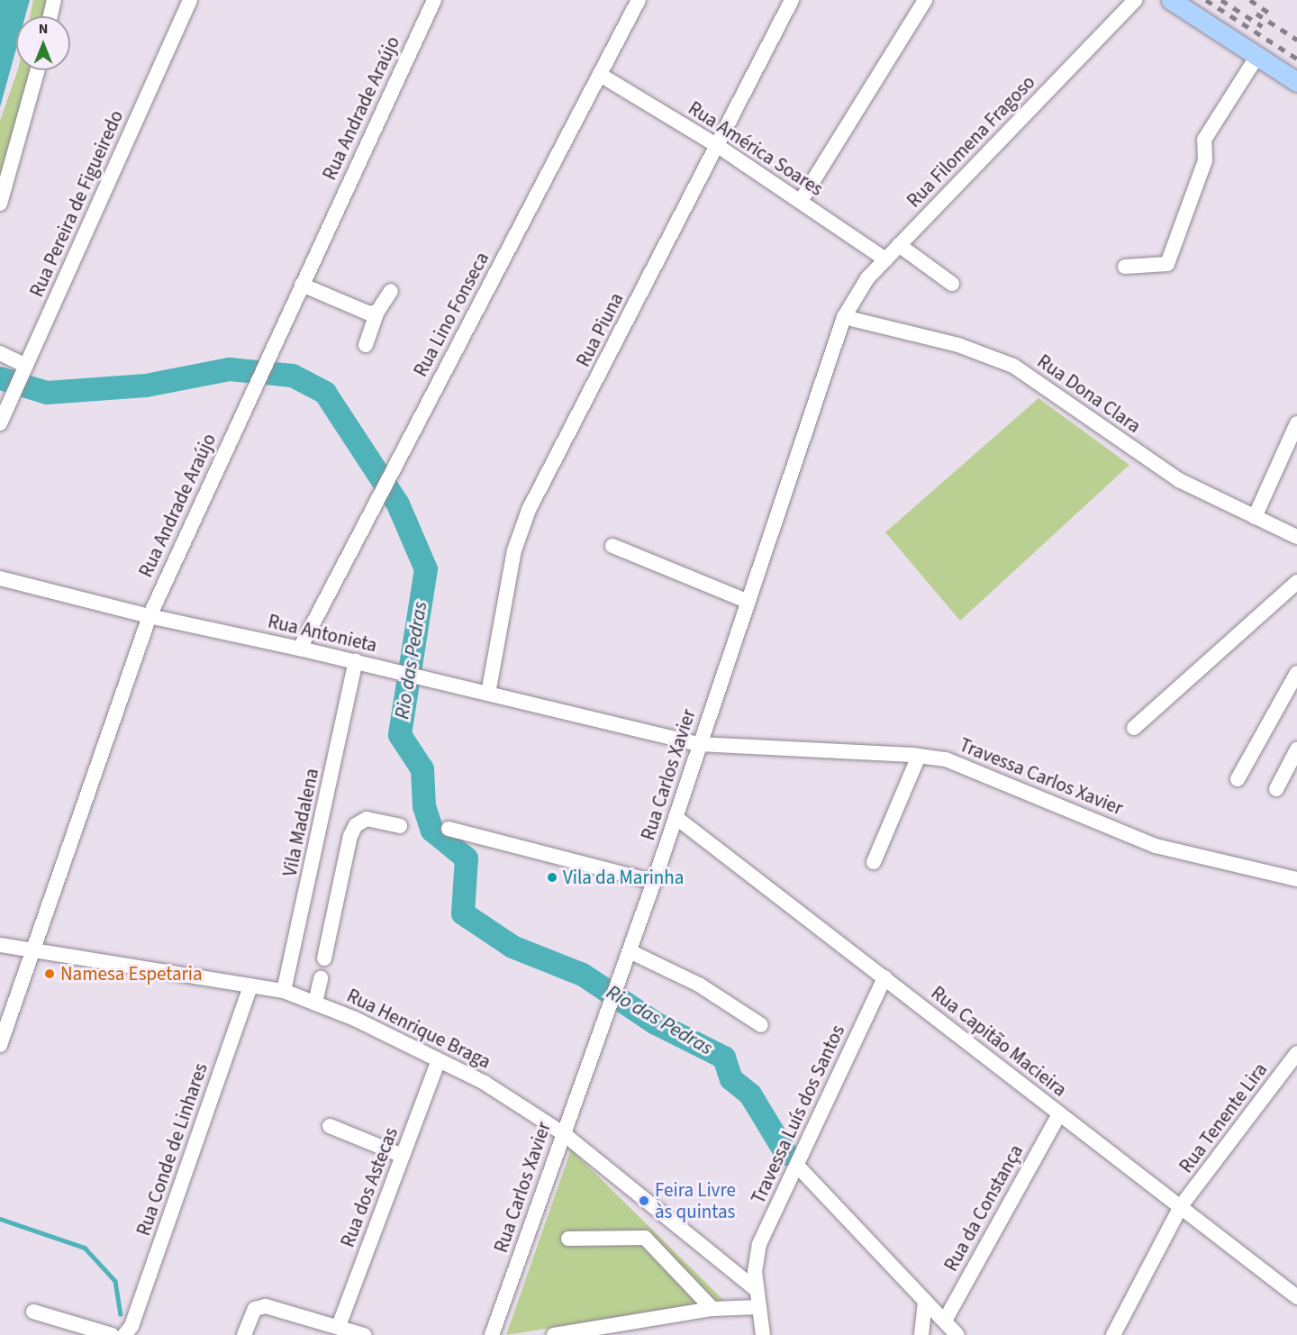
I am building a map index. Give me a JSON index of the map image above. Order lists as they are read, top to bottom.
{
  "streets": {
    "street": [
      "Rua Andrade Araújo",
      "Rua Filomena Fragoso",
      "Rua América Soares",
      "Rua Pereira de Figueiredo",
      "Rua Lino Fonseca",
      "Rua Piuna",
      "Rua Dona Clara",
      "Rua Antonieta",
      "Rua Carlos Xavier",
      "Travessa Carlos Xavier",
      "Vila Madalena",
      "Rua Henrique Braga",
      "Rua Capitão Macieira",
      "Travessa Luís dos Santos",
      "Rua Tenente Lira",
      "Rua Conde de Linhares",
      "Rua dos Astecas",
      "Rua da Constança"
    ]
  },
  "crossings": [
    ["Rua Andrade Araújo", "Rua Antonieta"],
    ["Rua Andrade Araújo", "Rua Henrique Braga"],
    ["Rua Filomena Fragoso", "Rua América Soares"],
    ["Rua Filomena Fragoso", "Rua Dona Clara"],
    ["Rua Filomena Fragoso", "Rua Carlos Xavier"],
    ["Rua América Soares", "Rua Lino Fonseca"],
    ["Rua América Soares", "Rua Piuna"],
    ["Rua Lino Fonseca", "Rua Antonieta"],
    ["Rua Piuna", "Rua Antonieta"],
    ["Rua Dona Clara", "Rua Carlos Xavier"],
    ["Rua Antonieta", "Rua Carlos Xavier"],
    ["Rua Antonieta", "Travessa Carlos Xavier"],
    ["Rua Antonieta", "Vila Madalena"],
    ["Rua Carlos Xavier", "Travessa Carlos Xavier"],
    ["Rua Carlos Xavier", "Rua Henrique Braga"],
    ["Rua Carlos Xavier", "Rua Capitão Macieira"],
    ["Vila Madalena", "Rua Henrique Braga"],
    ["Rua Henrique Braga", "Travessa Luís dos Santos"],
    ["Rua Henrique Braga", "Rua Conde de Linhares"],
    ["Rua Henrique Braga", "Rua dos Astecas"],
    ["Rua Capitão Macieira", "Travessa Luís dos Santos"],
    ["Rua Capitão Macieira", "Rua Tenente Lira"],
    ["Rua Capitão Macieira", "Rua da Constança"]
  ],
  "water": ["Rio das Pedras"],
  "places": ["Vila da Marinha", "Namesa Espetaria", "Feira Livre às quintas"],
  "north": "top"
}
